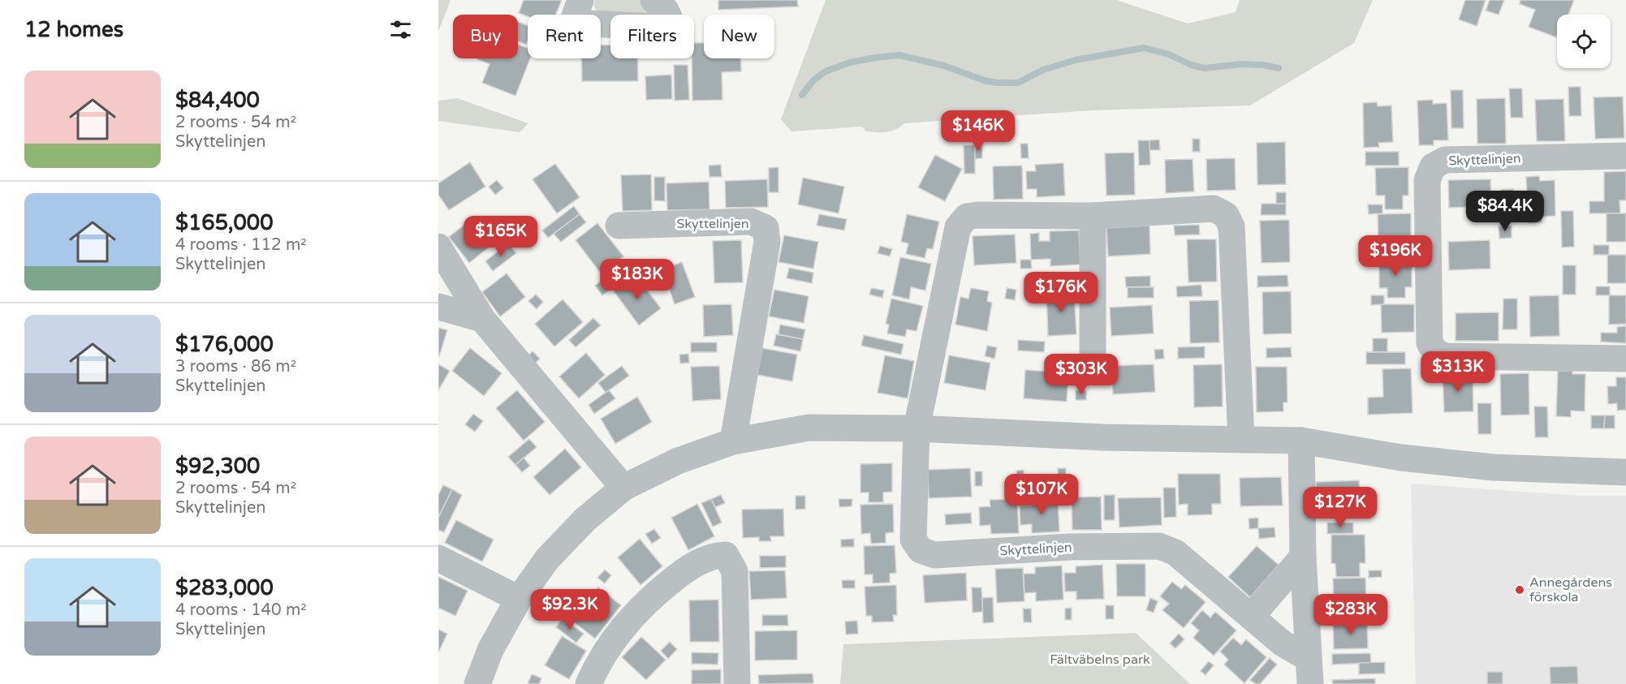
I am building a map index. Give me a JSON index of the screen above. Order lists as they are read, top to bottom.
{
  "streets": {
    "street": ["Skyttelinjen"]
  },
  "parks": ["Fältväbelns park"],
  "places": ["Annegårdens förskola"],
  "page": {
    "heading": "12 homes",
    "chip": [
      "Buy",
      "Rent",
      "Filters",
      "New"
    ],
    "list": [
      {
        "name": "$84,400",
        "note": "2 rooms · 54 m² · Skyttelinjen"
      },
      {
        "name": "$165,000",
        "note": "4 rooms · 112 m² · Skyttelinjen"
      },
      {
        "name": "$176,000",
        "note": "3 rooms · 86 m² · Skyttelinjen"
      },
      {
        "name": "$92,300",
        "note": "2 rooms · 54 m² · Skyttelinjen"
      },
      {
        "name": "$283,000",
        "note": "4 rooms · 140 m² · Skyttelinjen"
      }
    ],
    "price": [
      "$146K",
      "$84.4K",
      "$165K",
      "$196K",
      "$183K",
      "$176K",
      "$313K",
      "$303K",
      "$107K",
      "$127K",
      "$92.3K",
      "$283K"
    ]
  }
}
